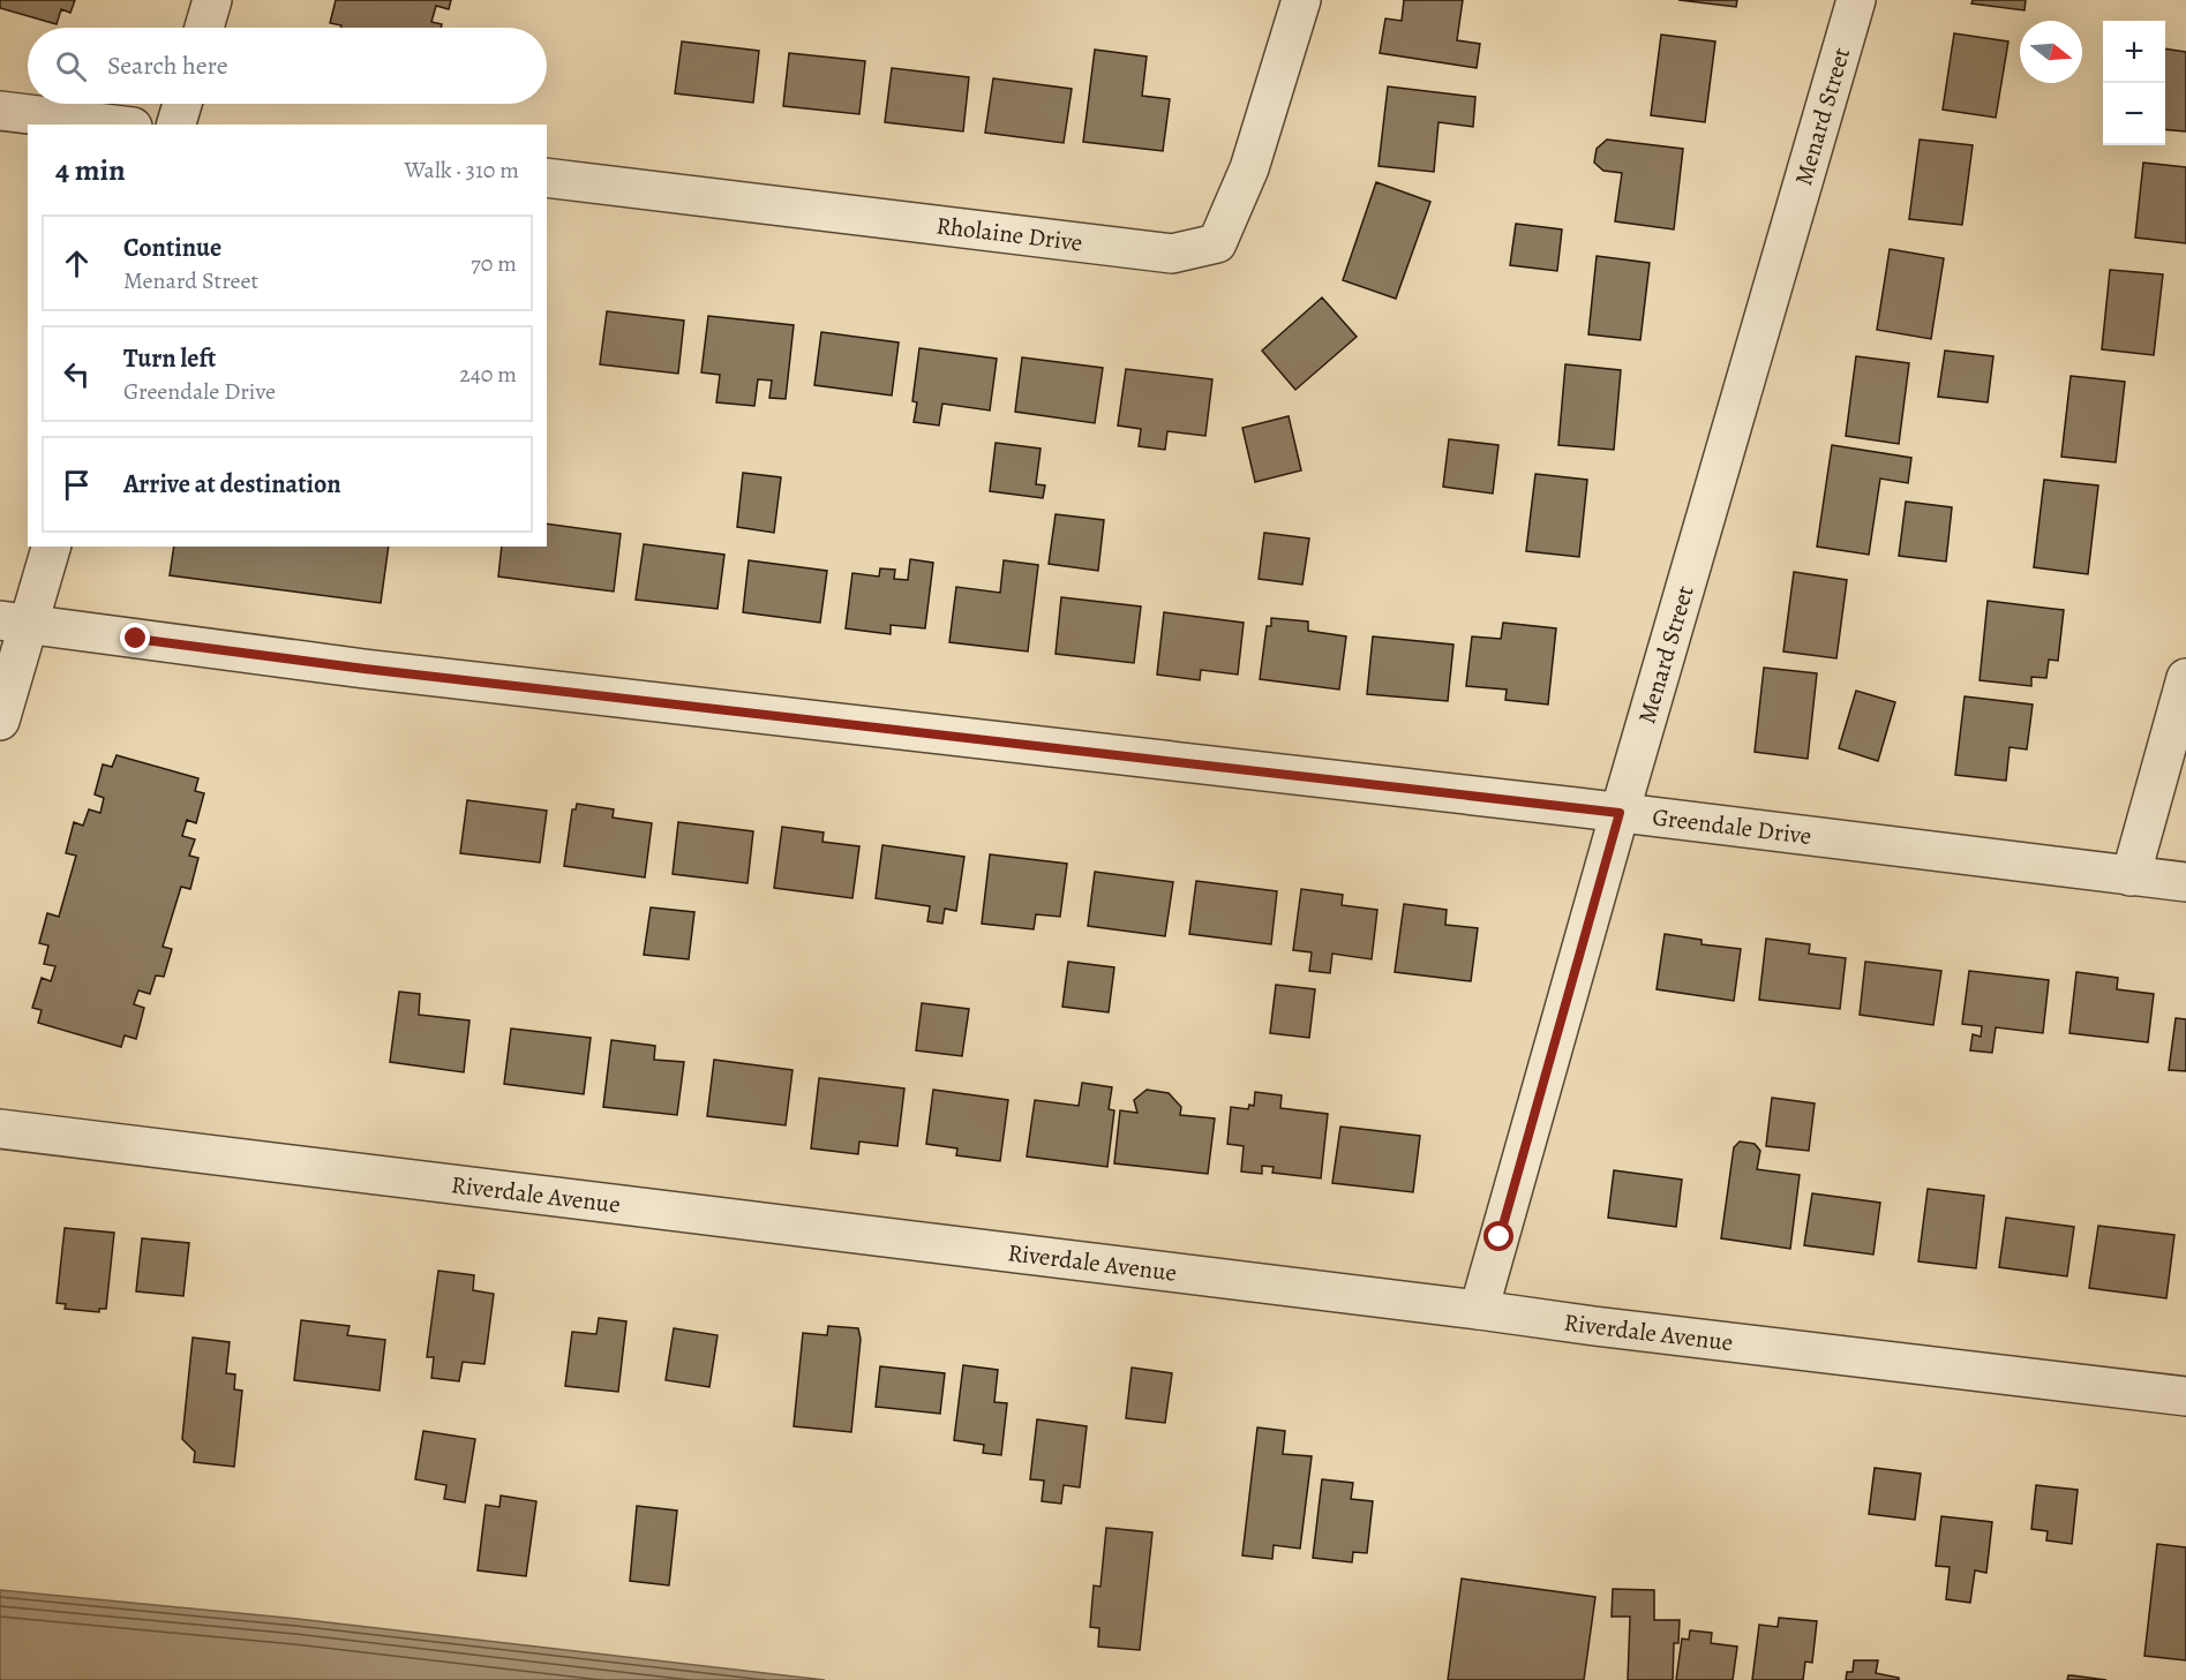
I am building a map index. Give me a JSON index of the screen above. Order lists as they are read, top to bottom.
{
  "streets": {
    "street": [
      "Menard Street",
      "Rholaine Drive",
      "Greendale Drive",
      "Riverdale Avenue"
    ]
  },
  "crossings": [
    ["Menard Street", "Greendale Drive"],
    ["Menard Street", "Riverdale Avenue"]
  ],
  "north": "right",
  "page": {
    "map_buttons": ["+", "−"],
    "search": "Search here",
    "heading": ["4 min", "Walk · 310 m"],
    "list": [
      ["Continue", "Menard Street", "70 m"],
      ["Turn left", "Greendale Drive", "240 m"],
      "Arrive at destination"
    ]
  }
}
